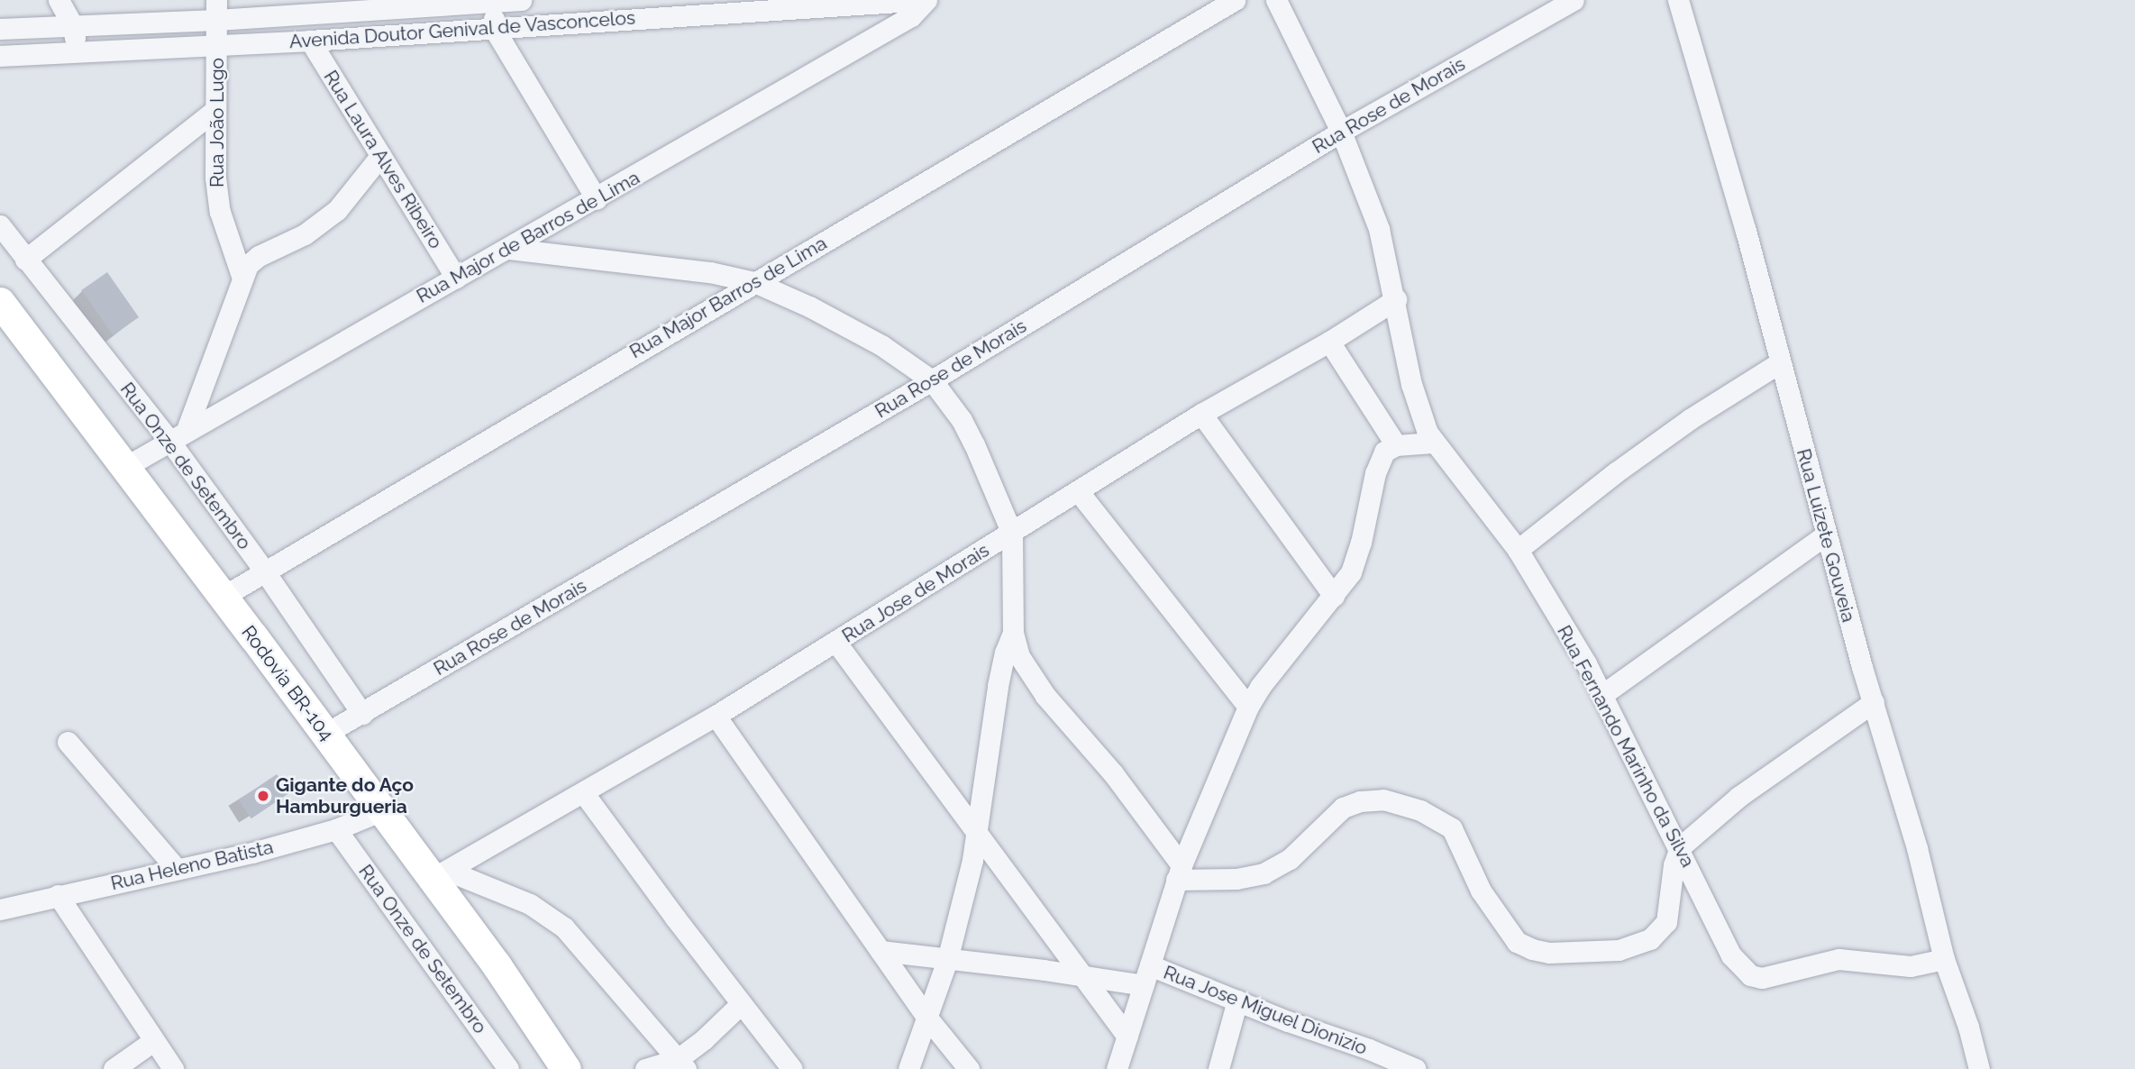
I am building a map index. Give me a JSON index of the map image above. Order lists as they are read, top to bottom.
{
  "streets": {
    "highway": ["Rodovia BR-104"],
    "street": [
      "Avenida Doutor Genival de Vasconcelos",
      "Rua Rose de Morais",
      "Rua João Lugo",
      "Rua Laura Alves Ribeiro",
      "Rua Major de Barros de Lima",
      "Rua Major Barros de Lima",
      "Rua Onze de Setembro",
      "Rua Luizete Gouveia",
      "Rua Jose de Morais",
      "Rua Fernando Marinho da Silva",
      "Rua Heleno Batista",
      "Rua Jose Miguel Dionizio"
    ]
  },
  "crossings": [
    ["Avenida Doutor Genival de Vasconcelos", "Rua João Lugo"],
    ["Avenida Doutor Genival de Vasconcelos", "Rua Laura Alves Ribeiro"],
    ["Avenida Doutor Genival de Vasconcelos", "Rua Major de Barros de Lima"],
    ["Rua Rose de Morais", "Rua Onze de Setembro"],
    ["Rua Rose de Morais", "Rodovia BR-104"],
    ["Rua Rose de Morais", "Rua Fernando Marinho da Silva"],
    ["Rua Laura Alves Ribeiro", "Rua Major de Barros de Lima"],
    ["Rua Major de Barros de Lima", "Rua Onze de Setembro"],
    ["Rua Major de Barros de Lima", "Rodovia BR-104"],
    ["Rua Major Barros de Lima", "Rua Onze de Setembro"],
    ["Rua Major Barros de Lima", "Rodovia BR-104"],
    ["Rua Onze de Setembro", "Rua Heleno Batista"],
    ["Rua Luizete Gouveia", "Rua Fernando Marinho da Silva"],
    ["Rua Jose de Morais", "Rodovia BR-104"],
    ["Rua Jose de Morais", "Rua Fernando Marinho da Silva"],
    ["Rodovia BR-104", "Rua Heleno Batista"]
  ],
  "places": ["Gigante do Aço Hamburgueria"]
}
